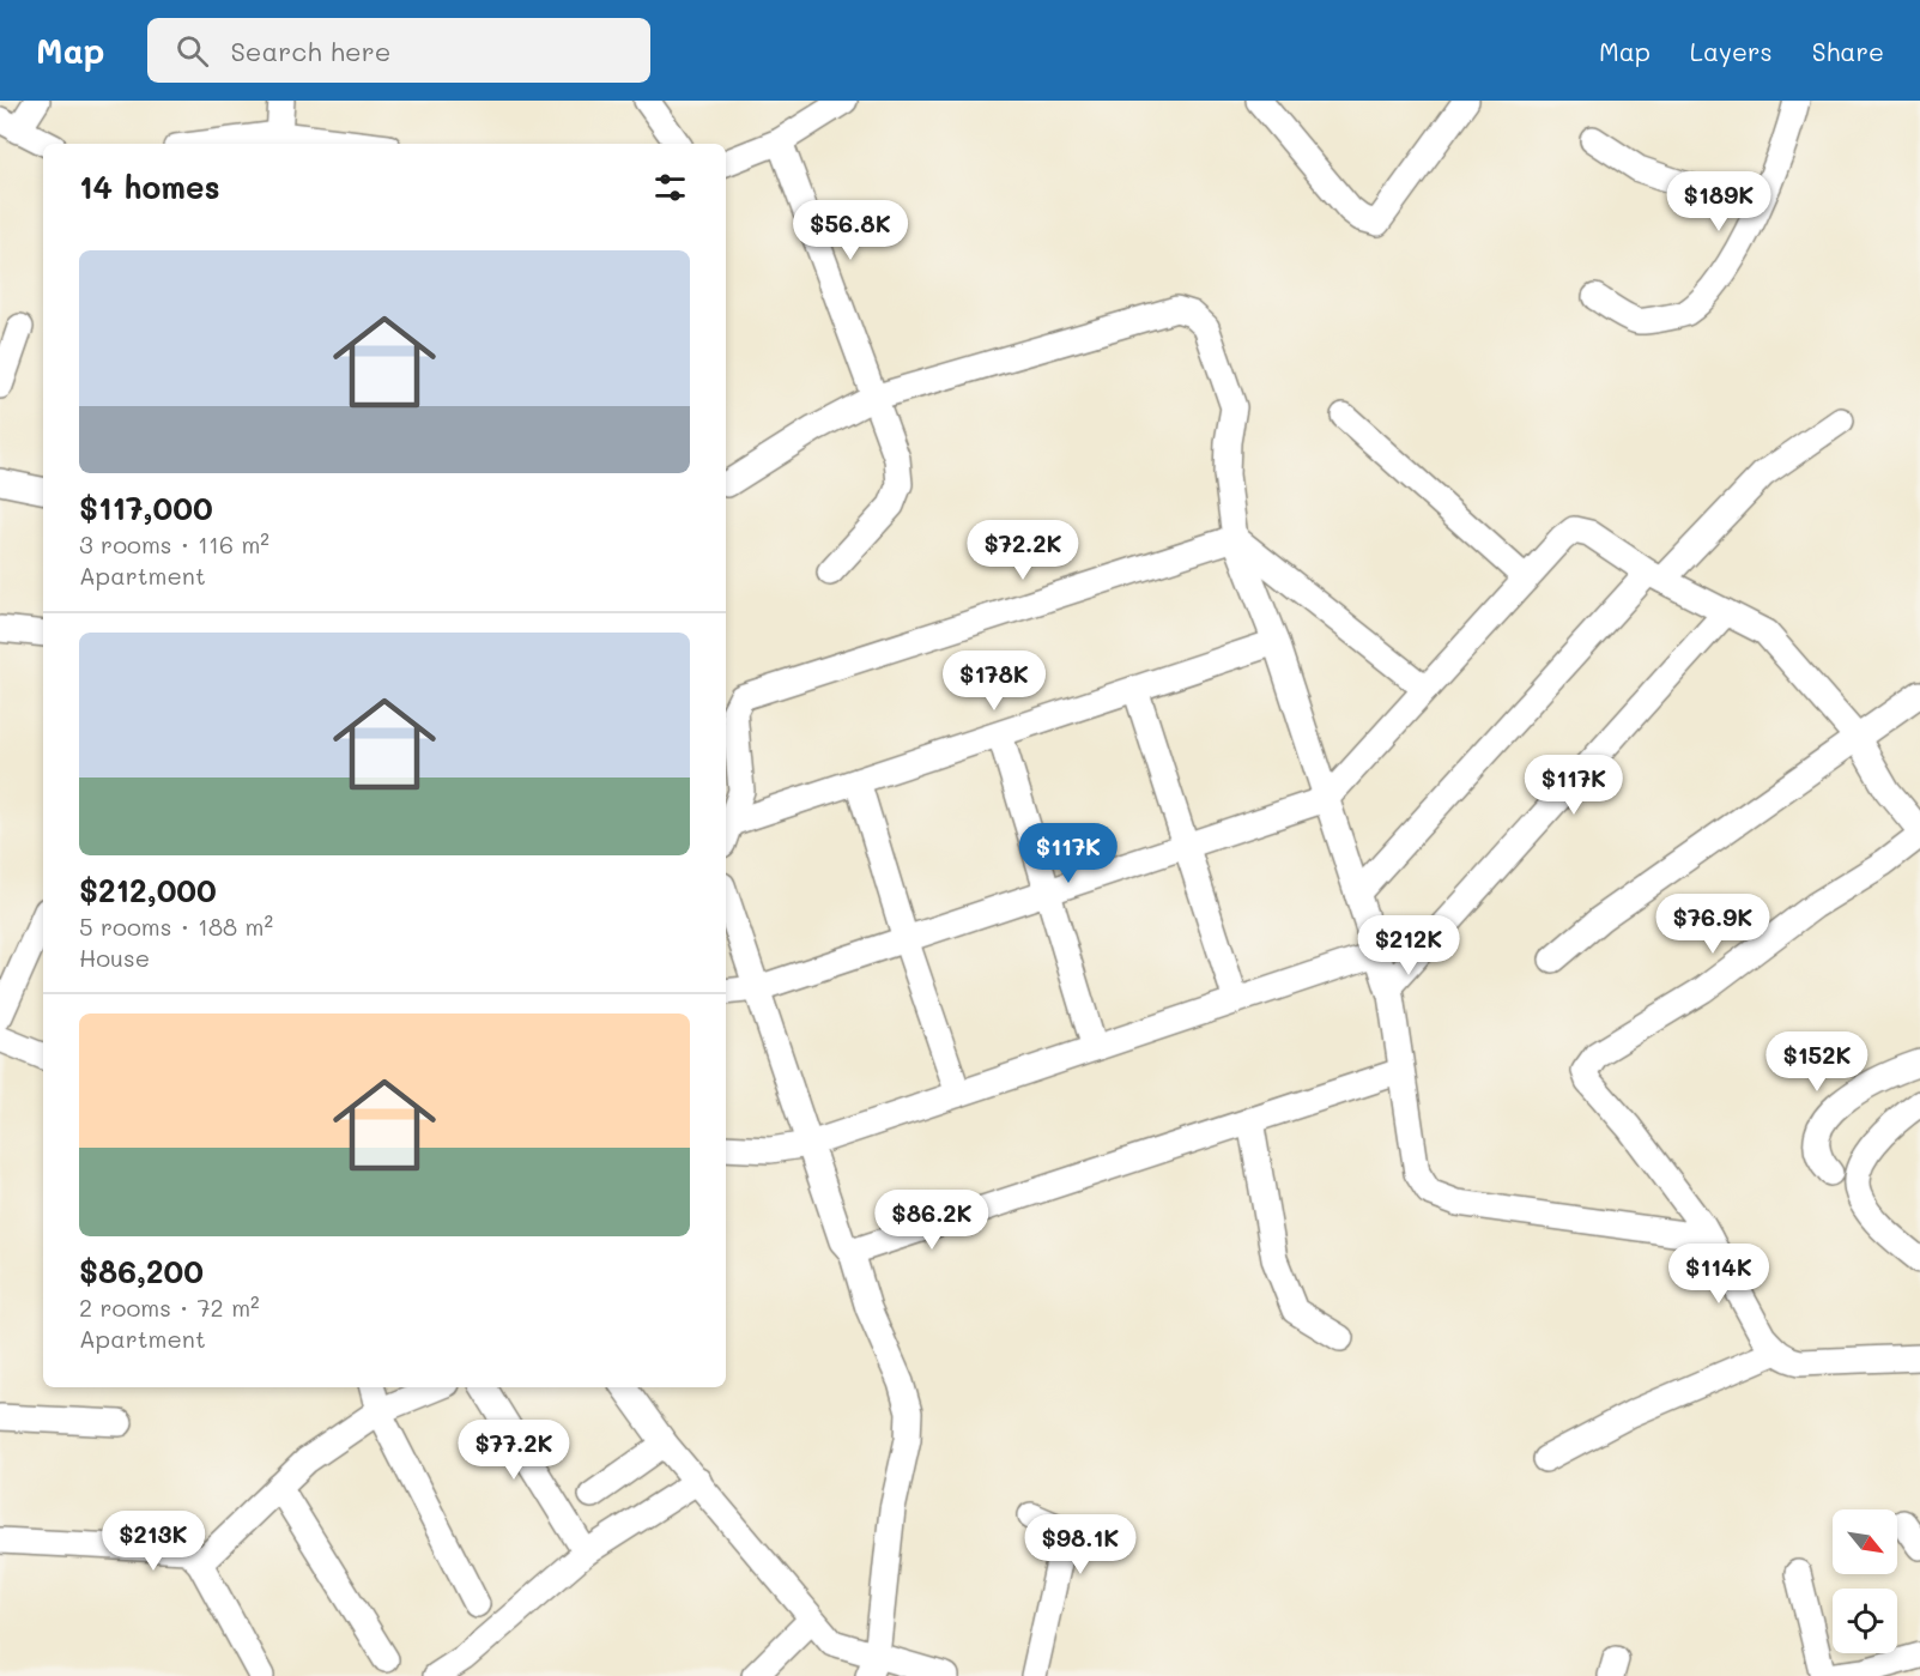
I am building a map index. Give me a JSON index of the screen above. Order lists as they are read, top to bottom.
{
  "north": "bottom right",
  "page": {
    "header": "Map",
    "search": "Search here",
    "nav": ["Map", "Layers", "Share"],
    "heading": "14 homes",
    "price": [
      "$189K",
      "$56.8K",
      "$72.2K",
      "$178K",
      "$117K",
      "$117K",
      "$76.9K",
      "$212K",
      "$152K",
      "$86.2K",
      "$114K",
      "$77.2K",
      "$213K",
      "$98.1K"
    ],
    "list": [
      {
        "name": "$117,000",
        "note": "3 rooms · 116 m² · Apartment"
      },
      {
        "name": "$212,000",
        "note": "5 rooms · 188 m² · House"
      },
      {
        "name": "$86,200",
        "note": "2 rooms · 72 m² · Apartment"
      }
    ]
  }
}
